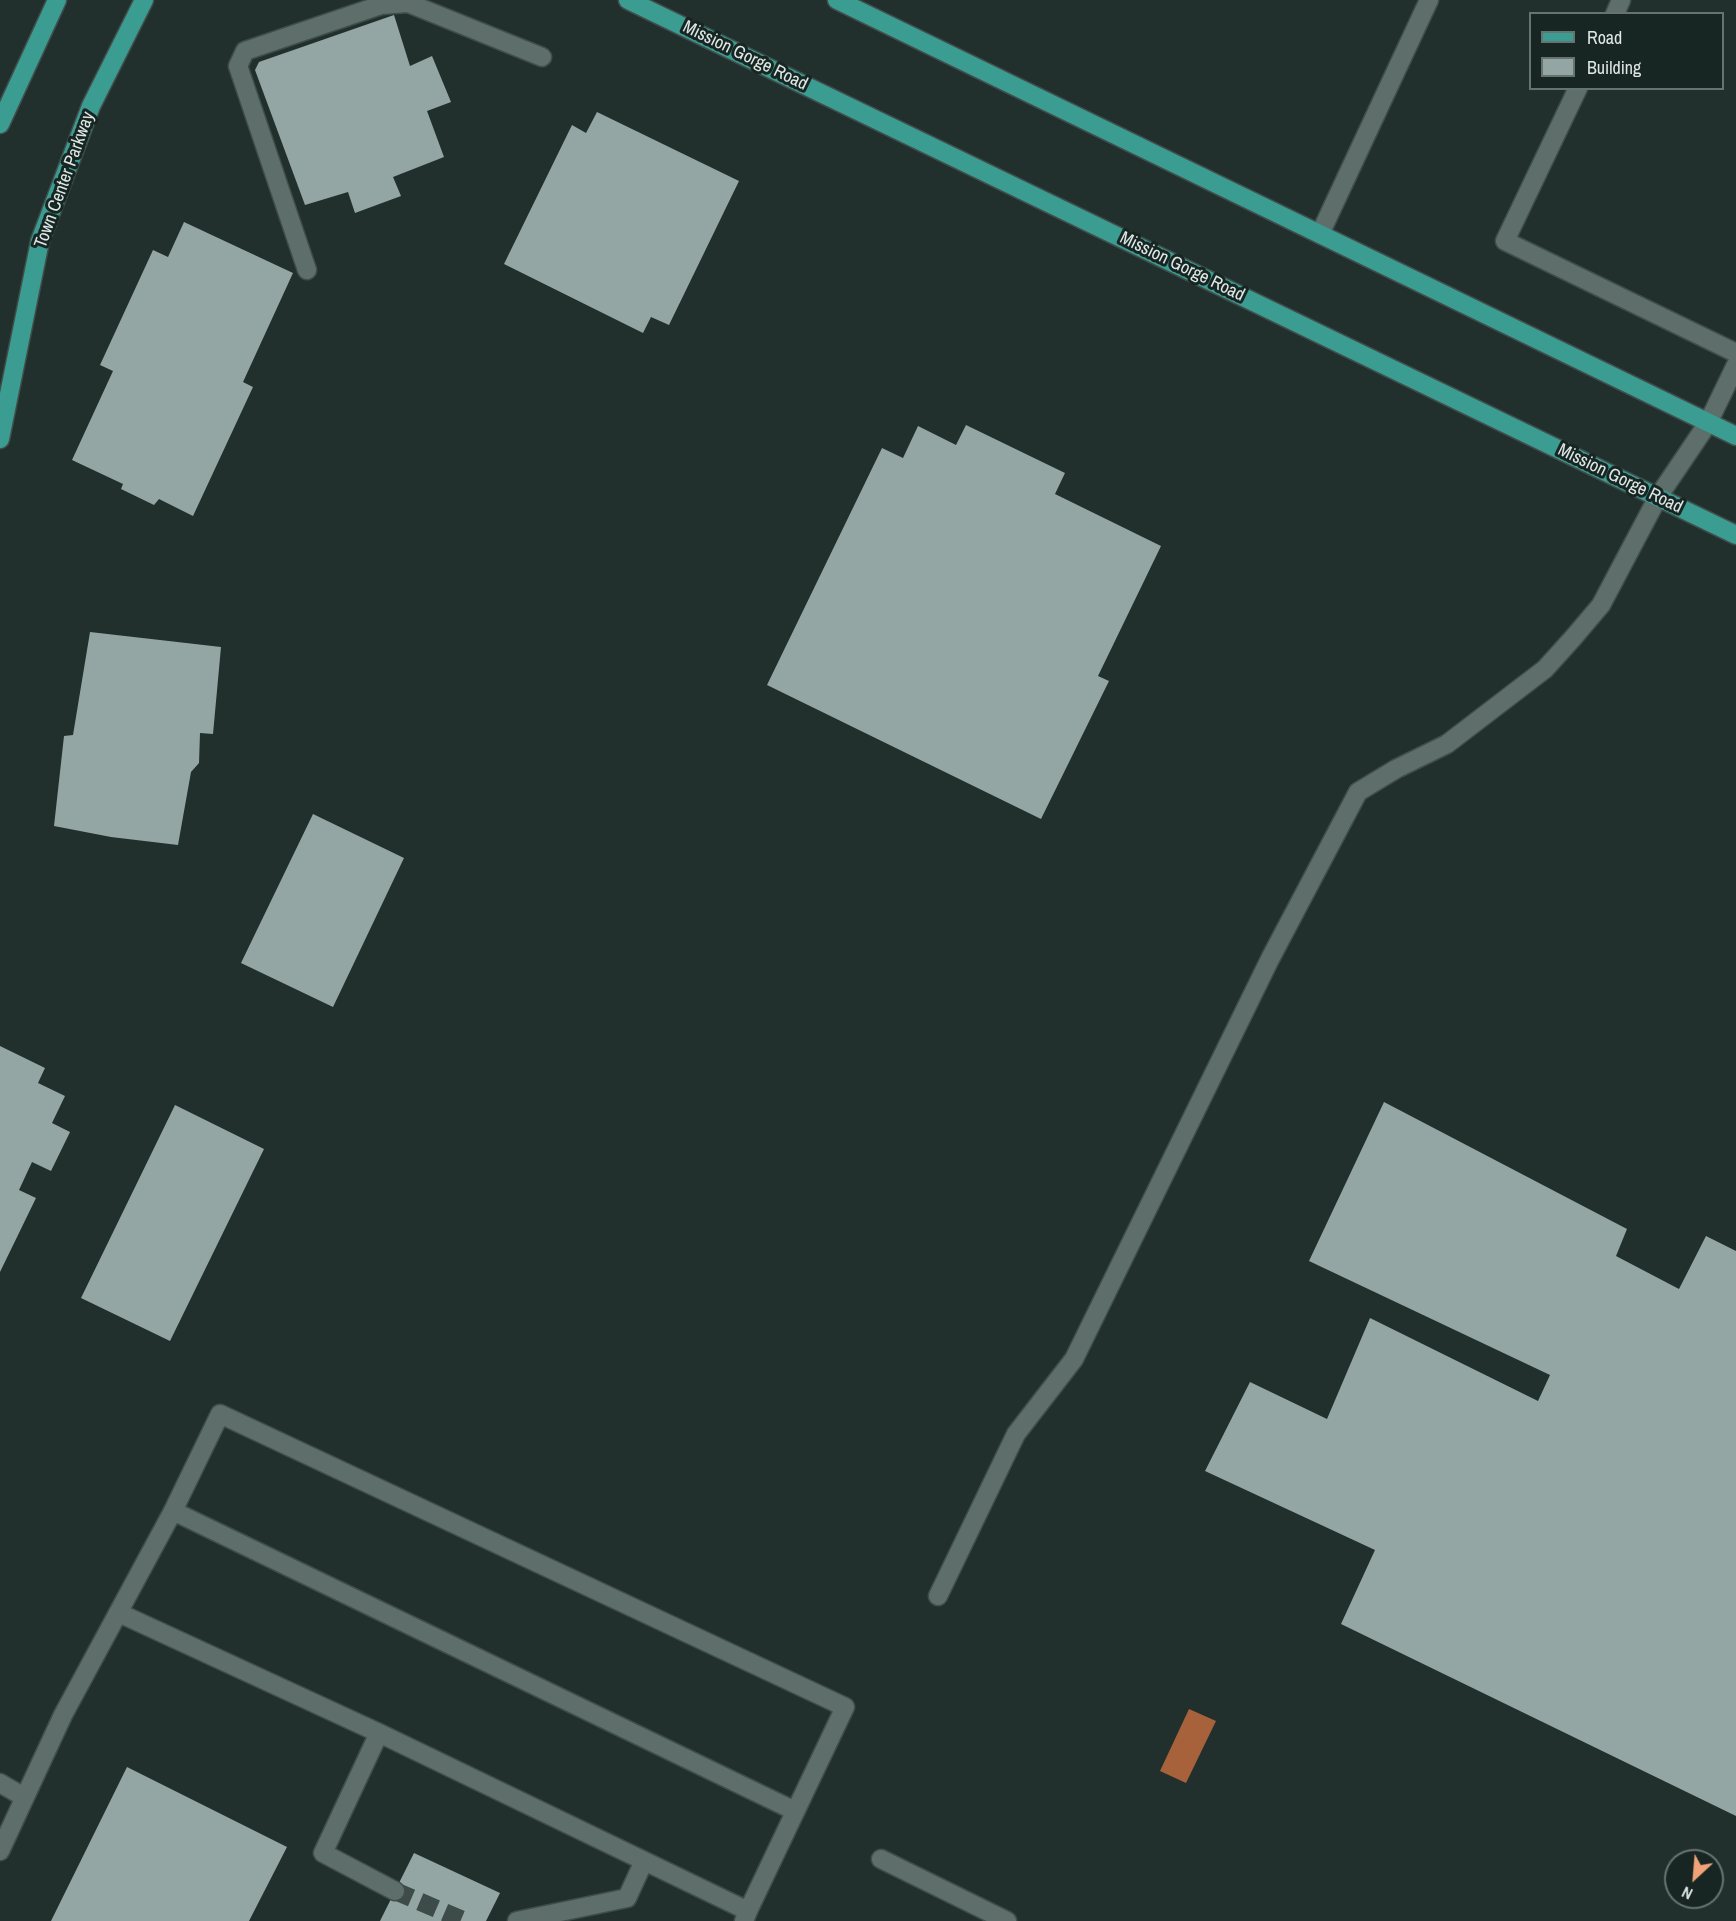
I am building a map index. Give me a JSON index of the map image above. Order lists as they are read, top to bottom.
{
  "streets": {
    "main road": ["Mission Gorge Road", "Town Center Parkway"]
  },
  "legend": ["Road", "Building"],
  "north": "bottom left"
}
